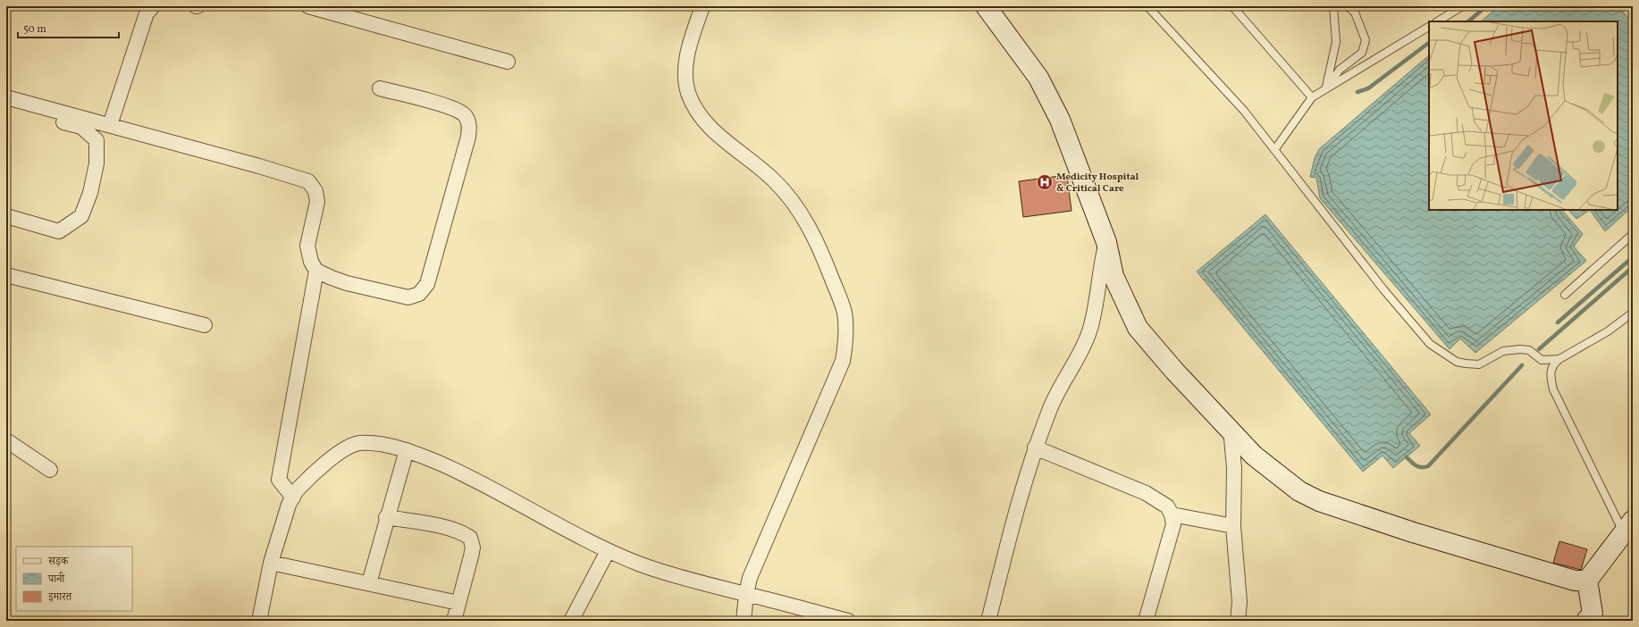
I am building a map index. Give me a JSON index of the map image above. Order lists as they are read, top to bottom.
{
  "places": {
    "hospital": ["Medicity Hospital & Critical Care"]
  },
  "legend": ["सड़क", "पानी", "इमारत"],
  "scale_bar": "50 m"
}
